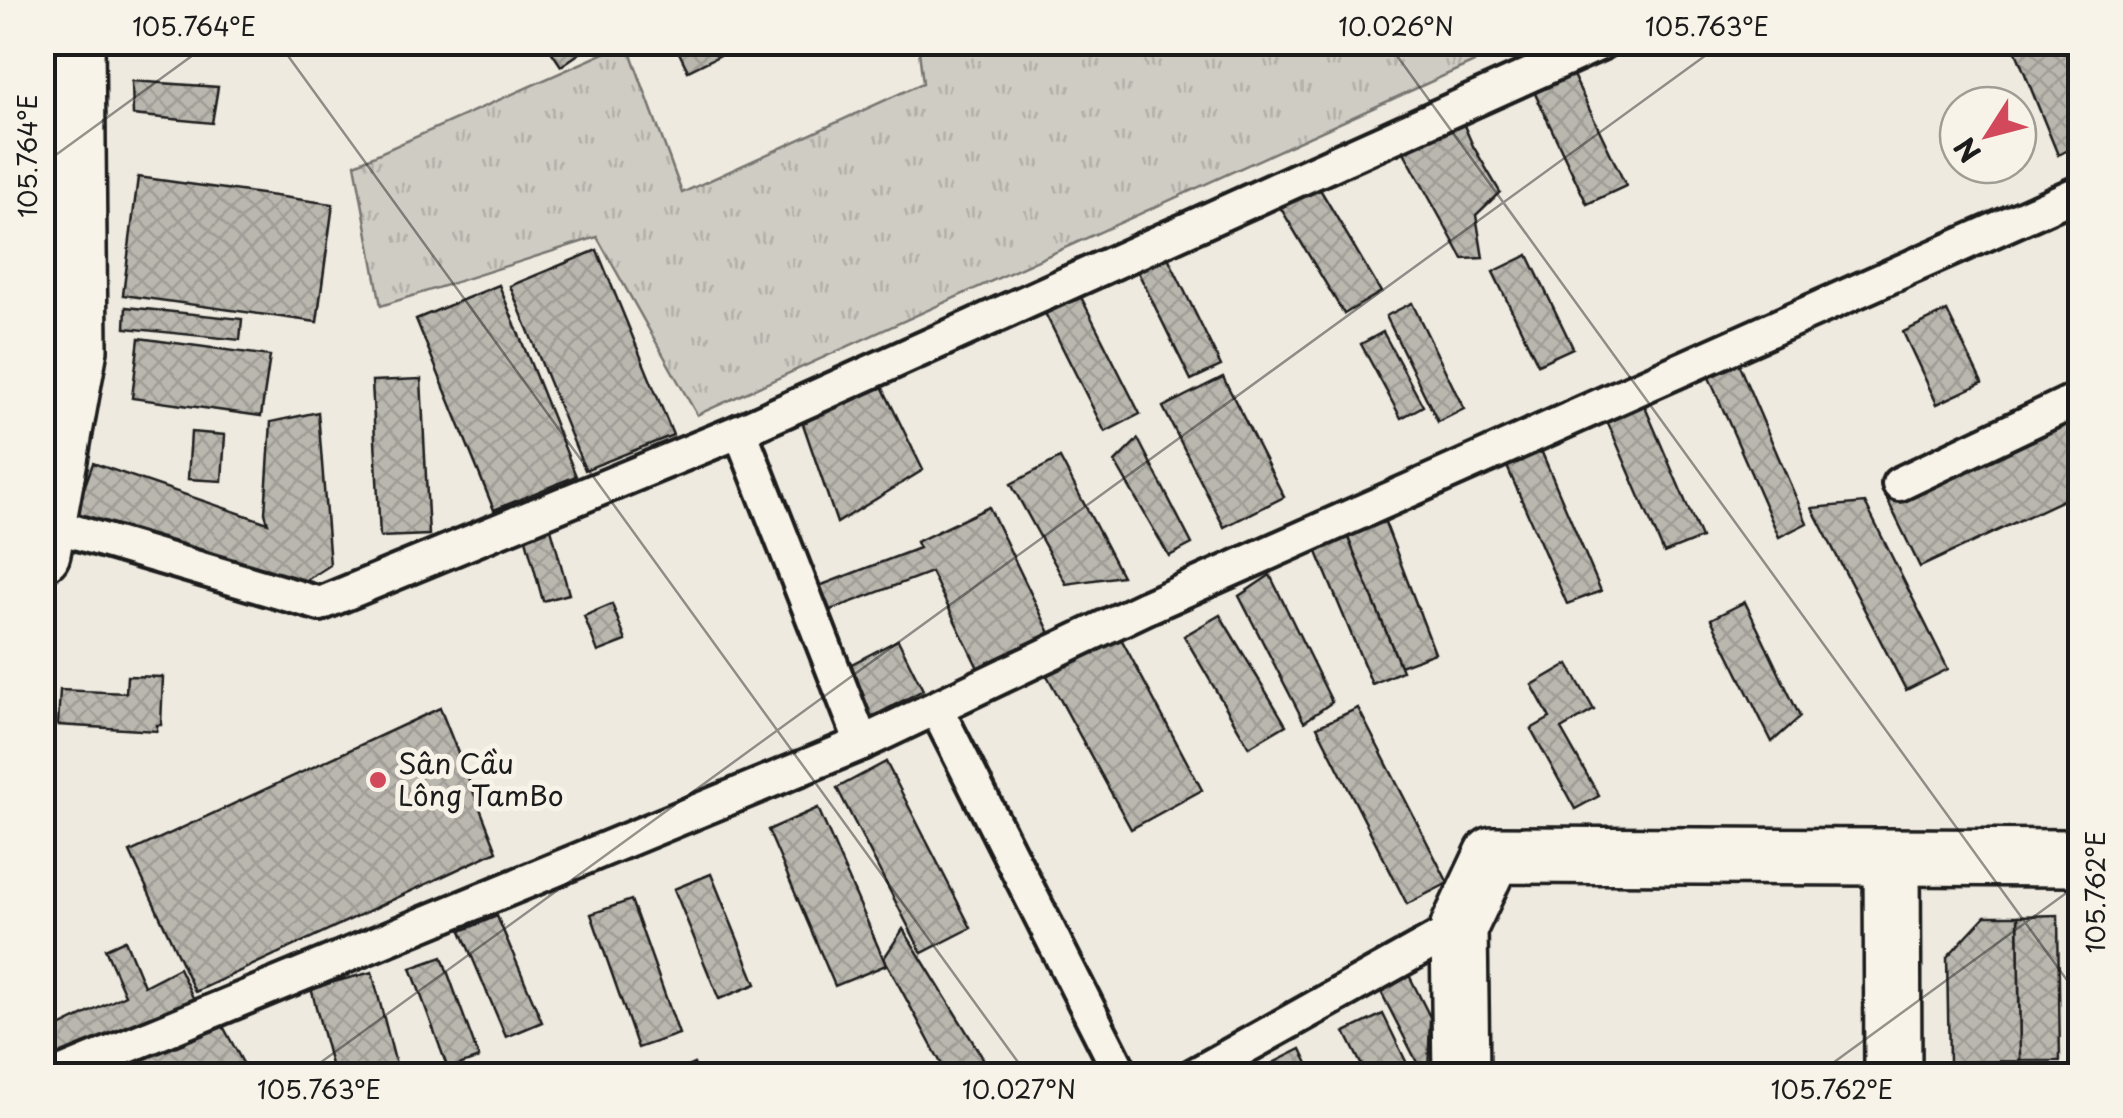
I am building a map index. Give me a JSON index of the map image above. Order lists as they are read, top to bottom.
{
  "places": ["Sân Cầu Lông TamBo"],
  "north": "bottom left",
  "coordinates": [
    "105.764°E",
    "10.026°N",
    "105.763°E",
    "105.762°E",
    "10.027°N"
  ]
}
